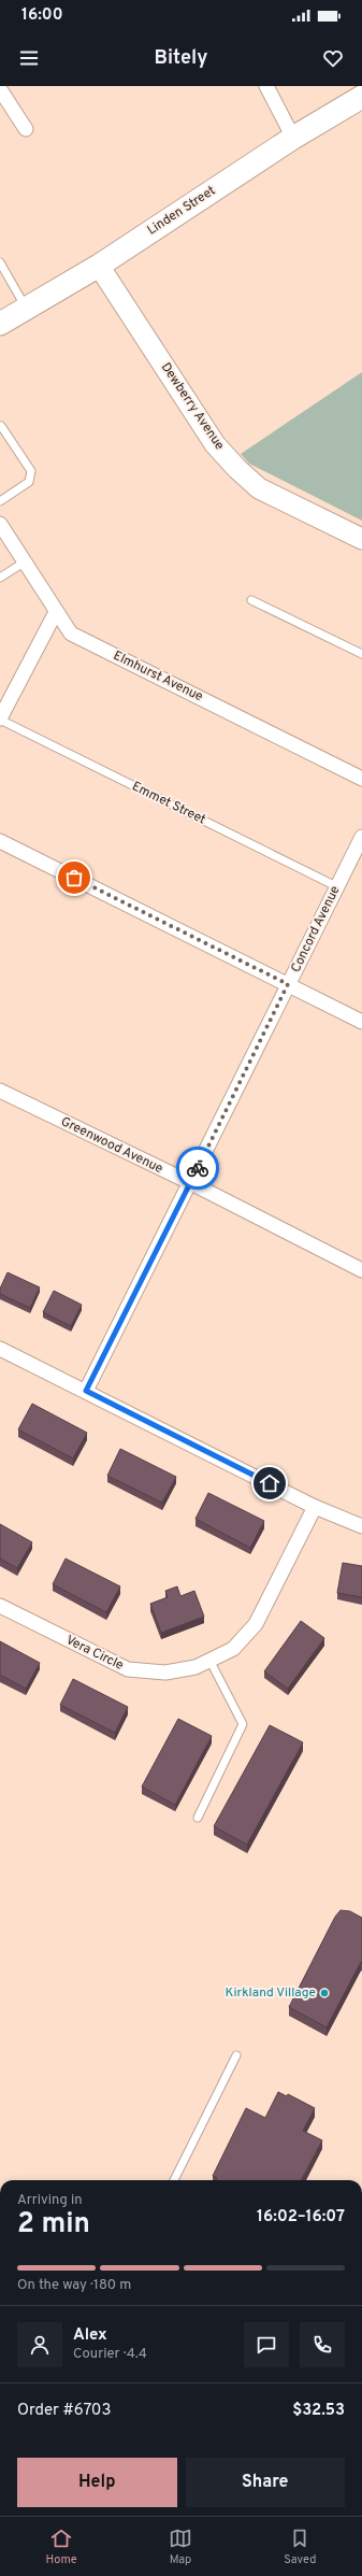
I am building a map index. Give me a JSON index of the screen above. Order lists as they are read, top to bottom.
{
  "streets": {
    "main road": ["Linden Street"],
    "street": [
      "Dewberry Avenue",
      "Elmhurst Avenue",
      "Concord Avenue",
      "Greenwood Avenue",
      "Vera Circle"
    ],
    "lane": ["Emmet Street"]
  },
  "crossings": [
    ["Linden Street", "Dewberry Avenue"],
    ["Emmet Street", "Concord Avenue"],
    ["Concord Avenue", "Greenwood Avenue"]
  ],
  "places": ["Kirkland Village"],
  "page": {
    "status": "16:00",
    "header": "Bitely",
    "heading": ["2 min", "Arriving in", "16:02–16:07"],
    "panel": [
      "Alex",
      "Courier · 4.4",
      "Order #6703",
      "$32.53"
    ],
    "bar": "On the way · 180 m",
    "buttons": ["Help", "Share"],
    "tabs": ["Home", "Map", "Saved"]
  }
}
